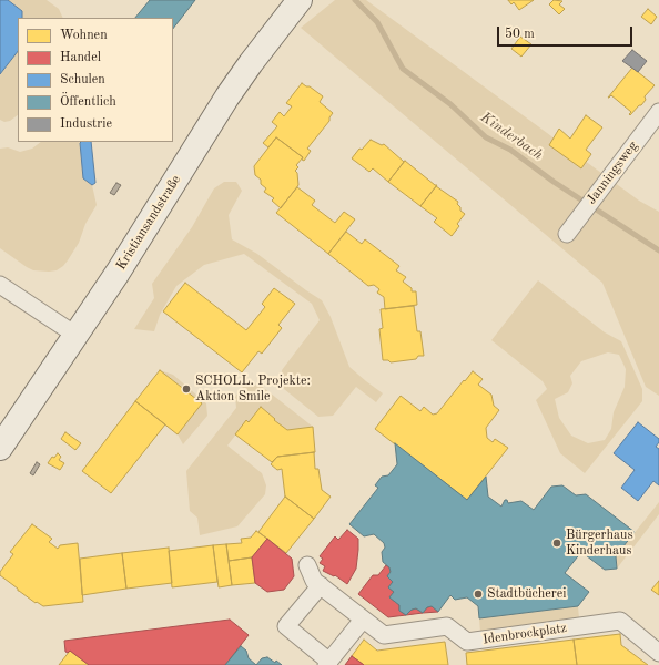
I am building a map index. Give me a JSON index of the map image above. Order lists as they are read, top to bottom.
{
  "streets": {
    "street": ["Janningsweg", "Kristiansandstraße", "Idenbrockplatz"]
  },
  "water": ["Kinderbach"],
  "places": ["SCHOLL. Projekte: Aktion Smile", "Bürgerhaus Kinderhaus", "Stadtbücherei"],
  "legend": [
    "Wohnen",
    "Handel",
    "Schulen",
    "Öffentlich",
    "Industrie"
  ],
  "scale_bar": "50 m"
}
